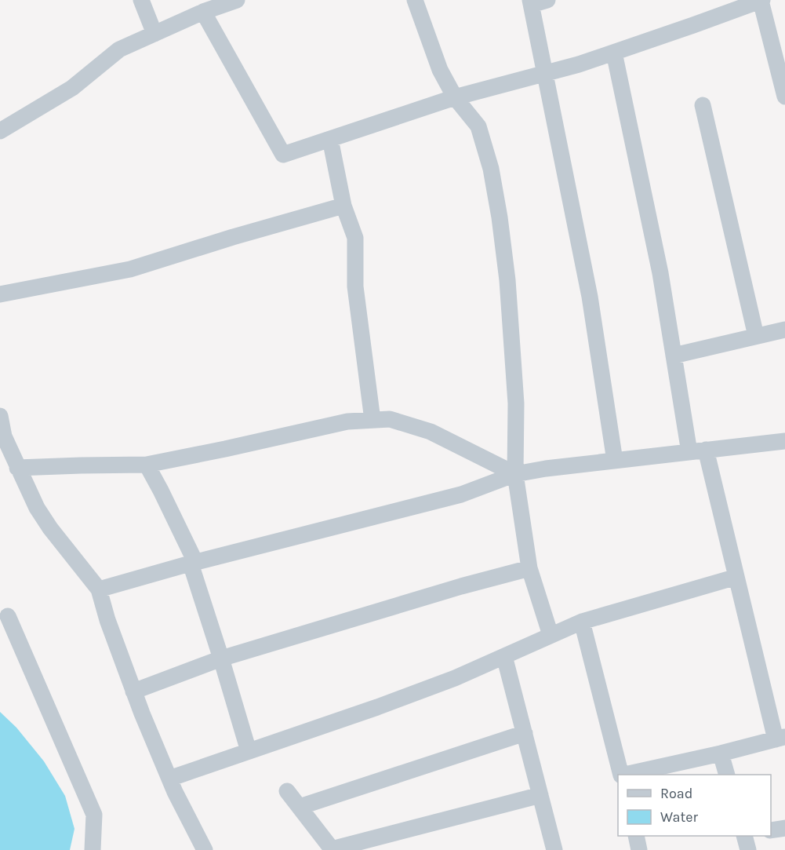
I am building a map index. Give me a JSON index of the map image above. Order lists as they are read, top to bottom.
{
  "legend": ["Road", "Water"]
}
